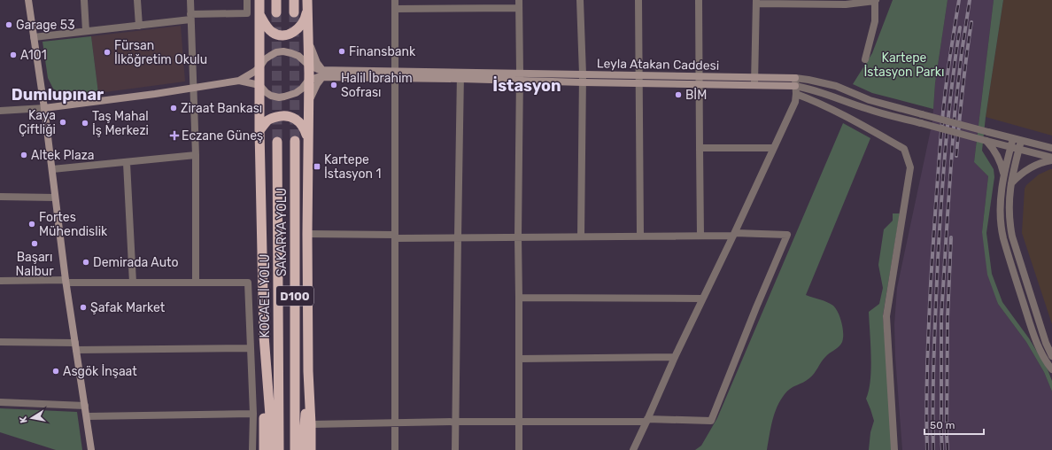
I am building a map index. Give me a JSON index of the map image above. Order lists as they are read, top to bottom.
{
  "streets": {
    "highway": ["SAKARYA YOLU", "KOCAELİ YOLU", "D100"],
    "main road": ["Leyla Atakan Caddesi"]
  },
  "districts": ["İstasyon", "Dumlupınar"],
  "parks": ["Kartepe İstasyon Parkı"],
  "places": {
    "other": [
      "Garage 53",
      "Finansbank",
      "Fürsan İlköğretim Okulu",
      "A101",
      "Halil İbrahim Sofrası",
      "BİM",
      "Ziraat Bankası",
      "Kaya Çiftliği",
      "Taş Mahal İş Merkezi",
      "Altek Plaza",
      "Fortes Mühendislik",
      "Başarı Nalbur",
      "Demirada Auto",
      "Şafak Market",
      "Asgök İnşaat"
    ],
    "health": ["Eczane Güneş"],
    "transit": ["Kartepe İstasyon 1"]
  },
  "scale_bar": "50 m",
  "north": "left"
}
